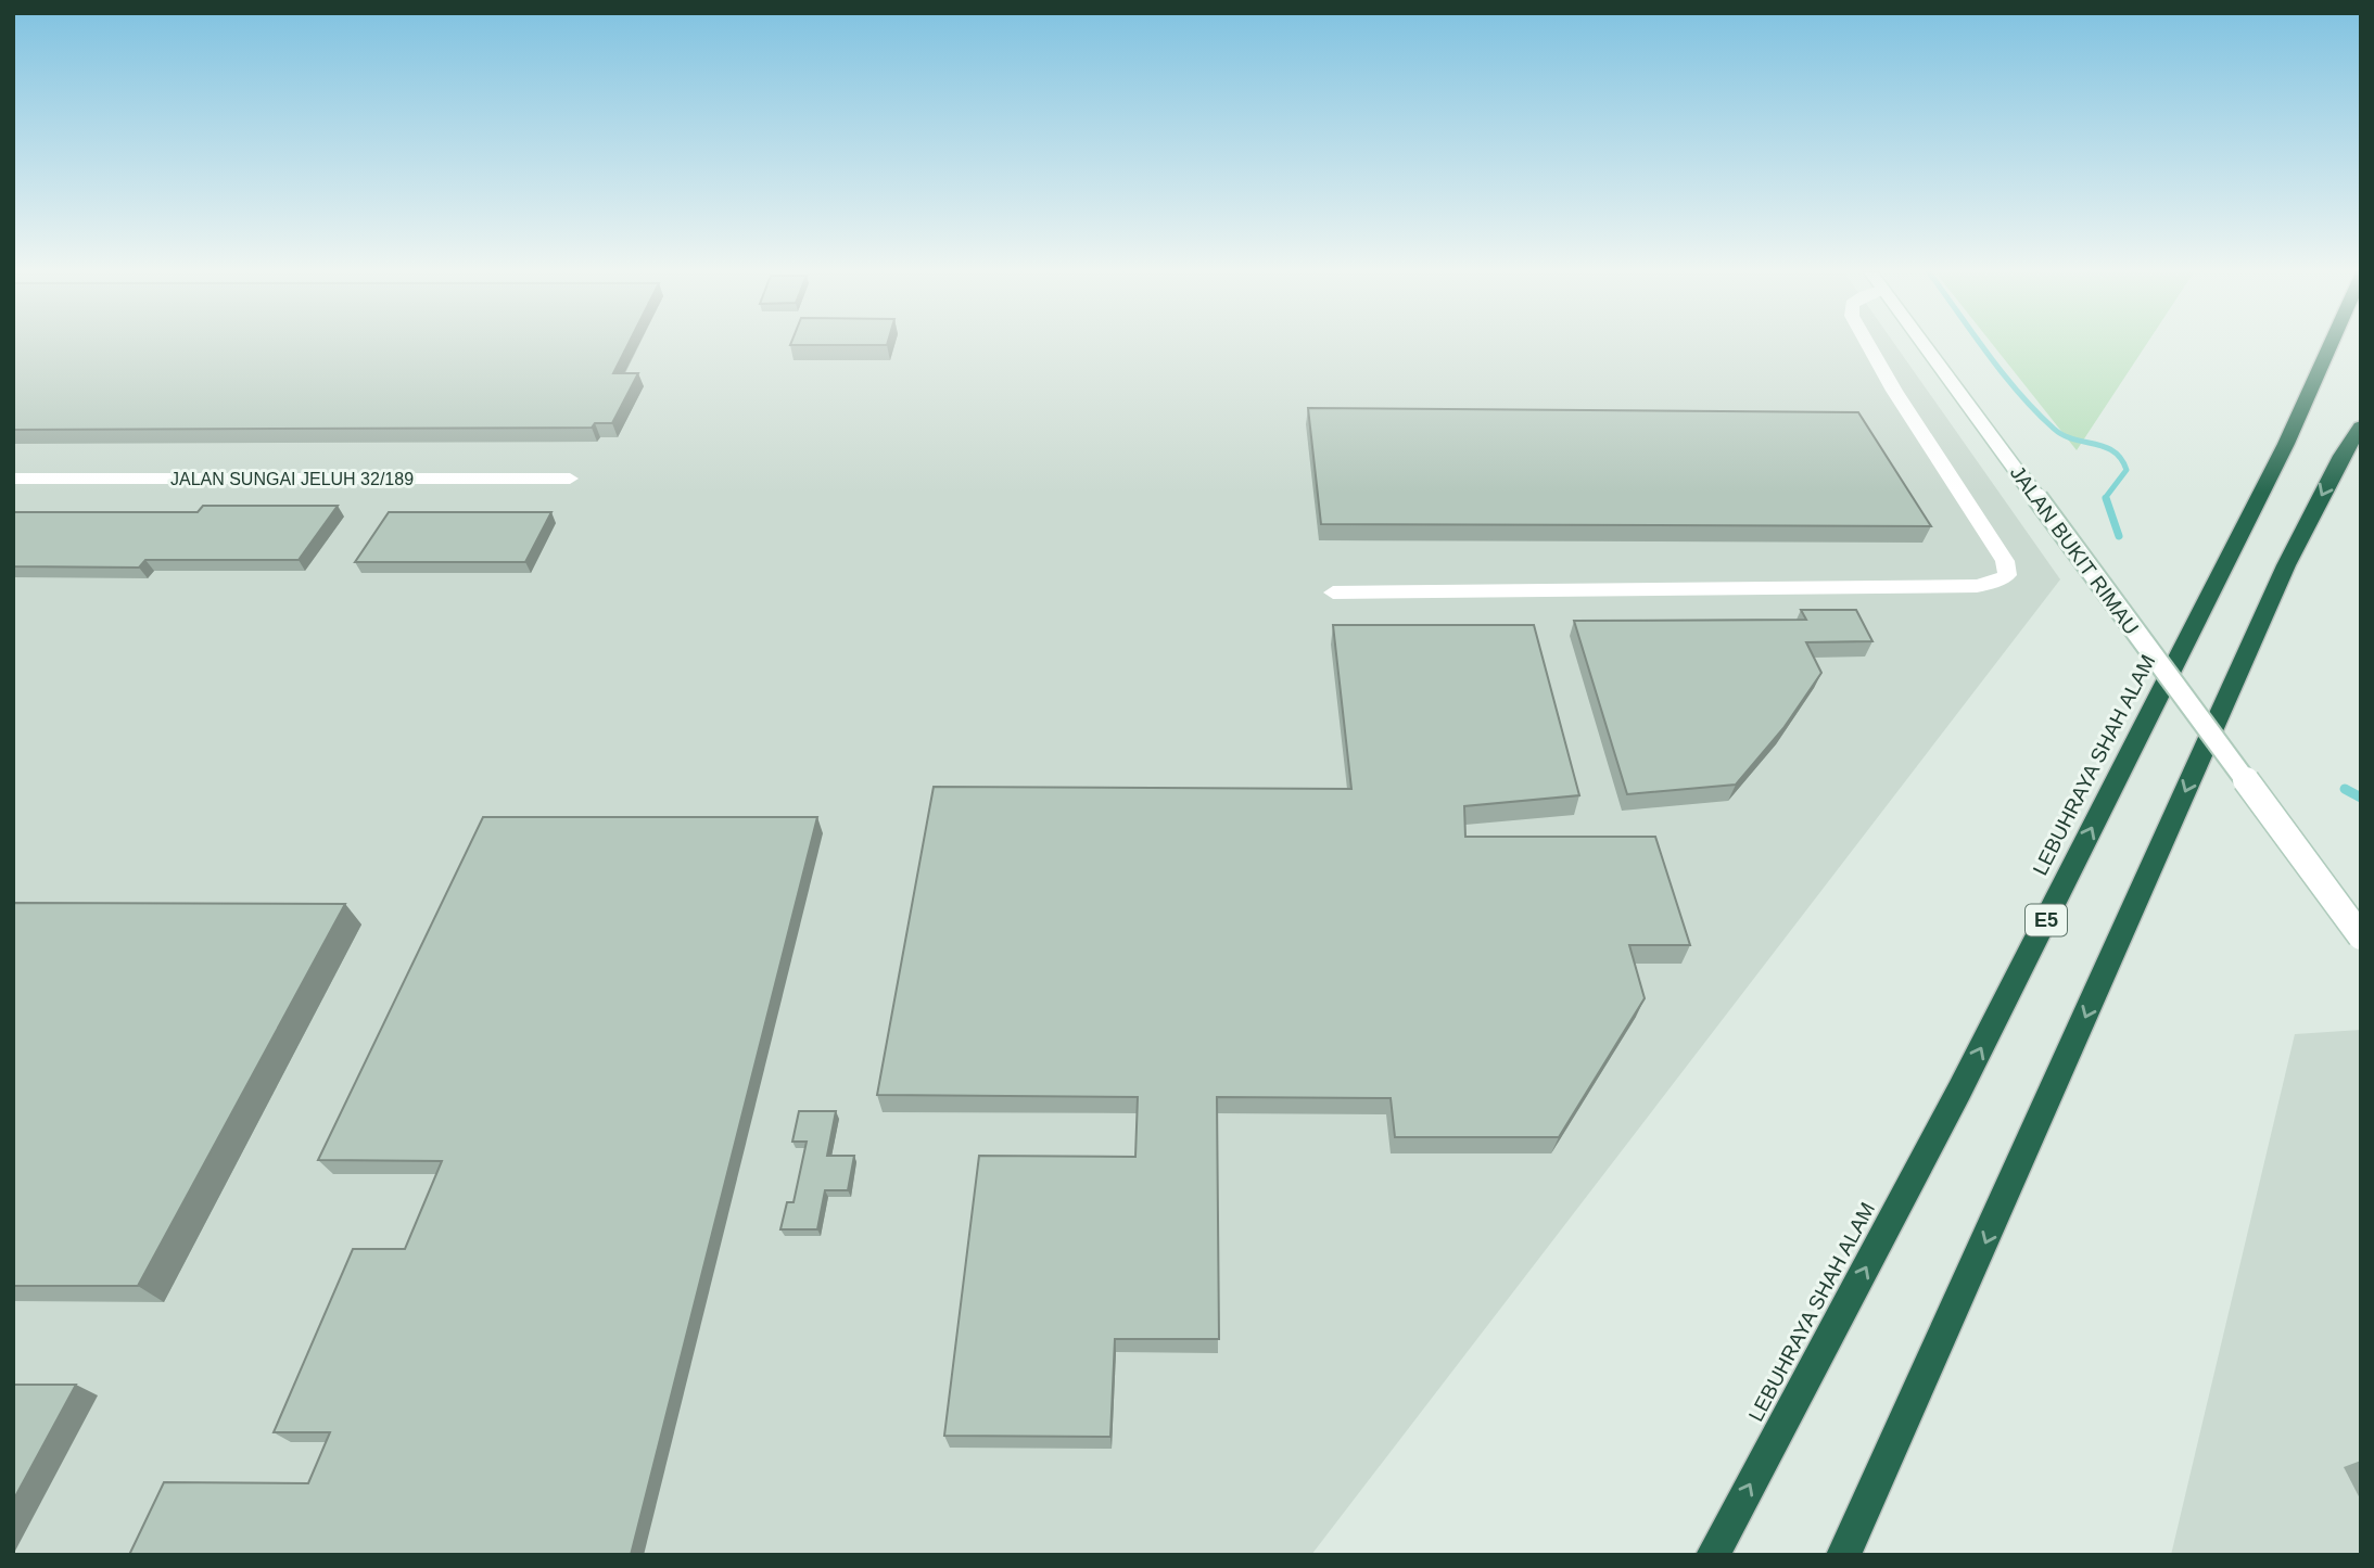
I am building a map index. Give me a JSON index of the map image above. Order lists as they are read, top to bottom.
{
  "streets": {
    "highway": ["LEBUHRAYA SHAH ALAM", "E5"],
    "street": ["JALAN SUNGAI JELUH 32/189", "JALAN BUKIT RIMAU"]
  }
}
